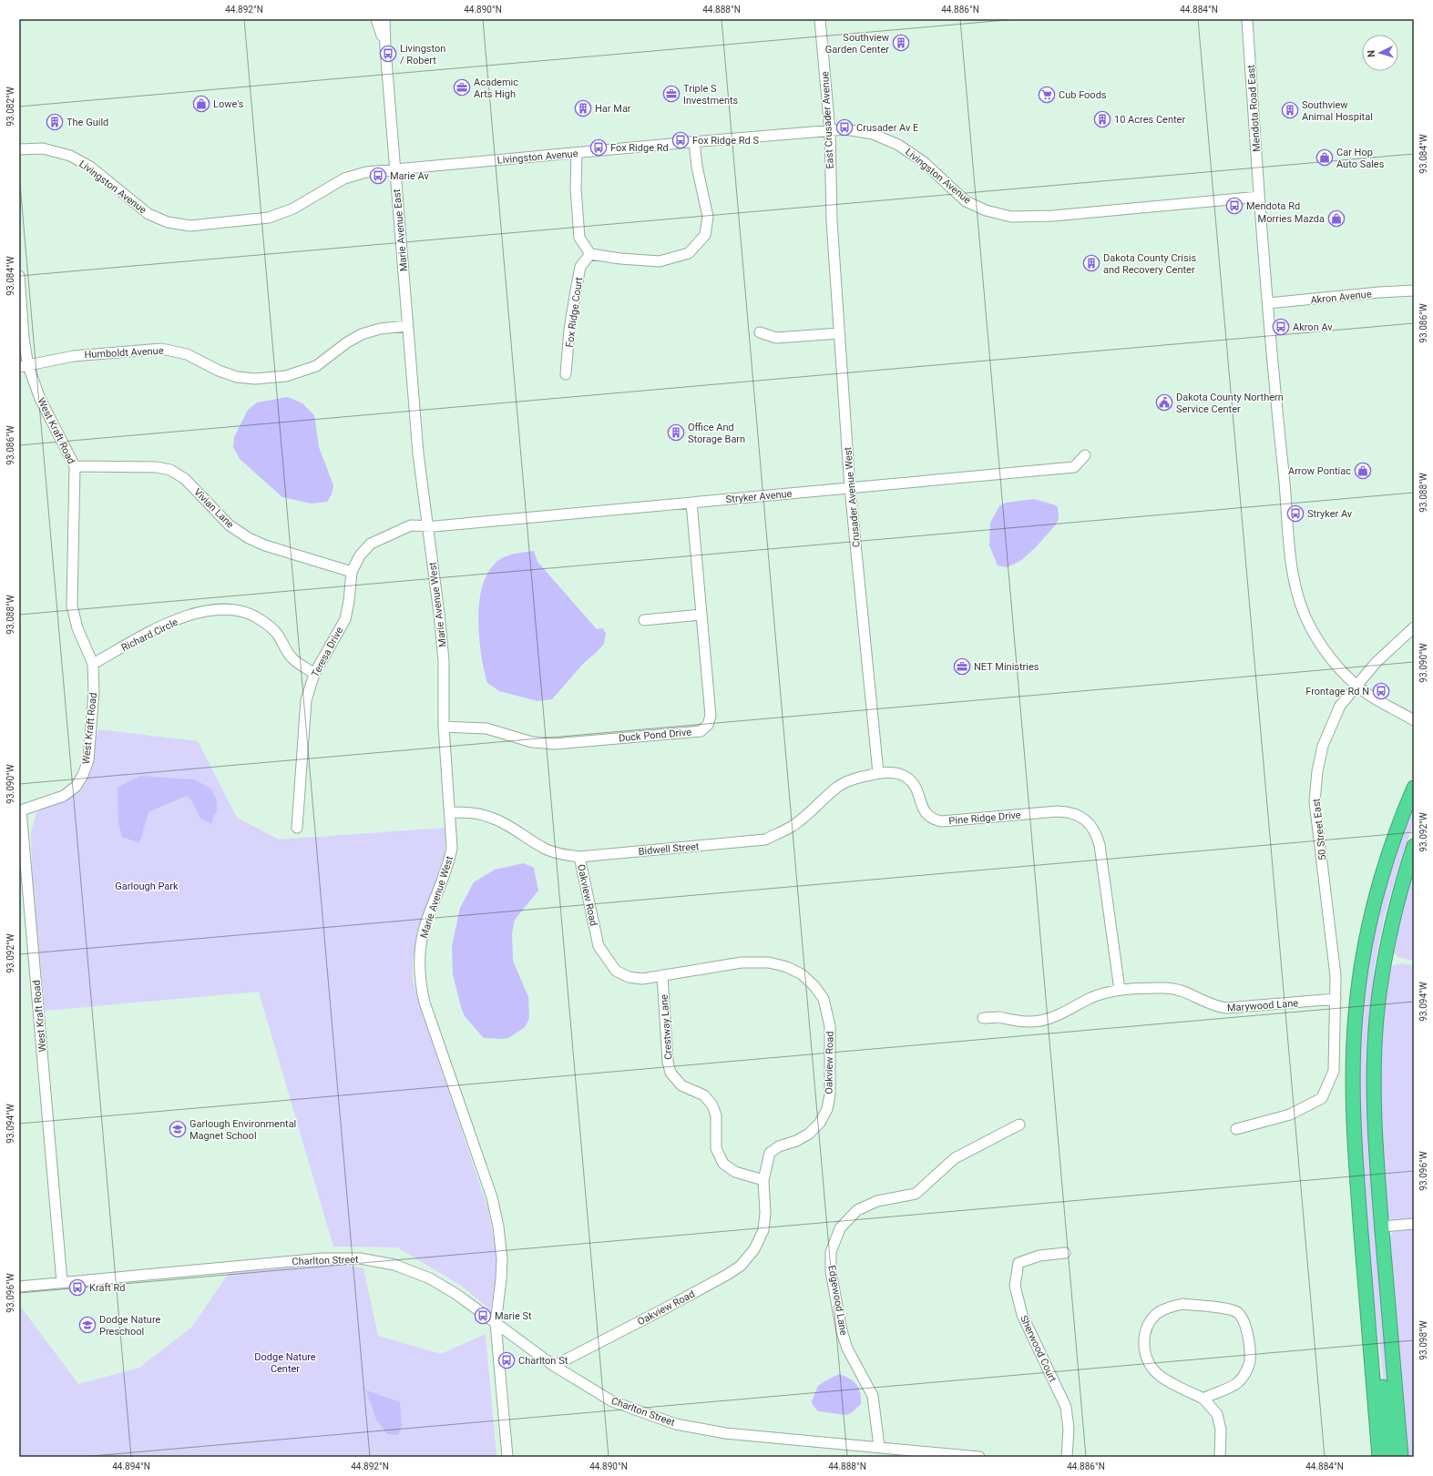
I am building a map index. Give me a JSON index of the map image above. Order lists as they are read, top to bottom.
{
  "streets": {
    "street": [
      "Mendota Road East",
      "East Crusader Avenue",
      "Livingston Avenue",
      "Marie Avenue East",
      "Akron Avenue",
      "Fox Ridge Court",
      "Humboldt Avenue",
      "West Kraft Road",
      "Stryker Avenue",
      "Crusader Avenue West",
      "Vivian Lane",
      "Marie Avenue West",
      "Richard Circle",
      "Teresa Drive",
      "Duck Pond Drive",
      "Pine Ridge Drive",
      "50 Street East",
      "Bidwell Street",
      "Oakview Road",
      "Marywood Lane",
      "Crestway Lane",
      "Charlton Street",
      "Edgewood Lane",
      "Sherwood Court"
    ]
  },
  "crossings": [
    ["Mendota Road East", "Livingston Avenue"],
    ["Mendota Road East", "Akron Avenue"],
    ["Mendota Road East", "50 Street East"],
    ["East Crusader Avenue", "Livingston Avenue"],
    ["East Crusader Avenue", "Crusader Avenue West"],
    ["Livingston Avenue", "Marie Avenue East"],
    ["Marie Avenue East", "Humboldt Avenue"],
    ["Marie Avenue East", "Marie Avenue West"],
    ["Humboldt Avenue", "West Kraft Road"],
    ["Humboldt Avenue", "Marie Avenue West"],
    ["West Kraft Road", "Vivian Lane"],
    ["West Kraft Road", "Richard Circle"],
    ["West Kraft Road", "Charlton Street"],
    ["Stryker Avenue", "Crusader Avenue West"],
    ["Stryker Avenue", "Marie Avenue West"],
    ["Stryker Avenue", "Teresa Drive"],
    ["Stryker Avenue", "Duck Pond Drive"],
    ["Crusader Avenue West", "Pine Ridge Drive"],
    ["Crusader Avenue West", "Bidwell Street"],
    ["Vivian Lane", "Teresa Drive"],
    ["Marie Avenue West", "Teresa Drive"],
    ["Marie Avenue West", "Duck Pond Drive"],
    ["Marie Avenue West", "Bidwell Street"],
    ["Marie Avenue West", "Charlton Street"],
    ["Richard Circle", "Teresa Drive"],
    ["Pine Ridge Drive", "Bidwell Street"],
    ["Pine Ridge Drive", "Marywood Lane"],
    ["50 Street East", "Marywood Lane"],
    ["Bidwell Street", "Oakview Road"],
    ["Oakview Road", "Crestway Lane"],
    ["Oakview Road", "Charlton Street"],
    ["Charlton Street", "Edgewood Lane"]
  ],
  "parks": ["Garlough Park", "Dodge Nature Center"],
  "places": {
    "building": [
      "Southview Garden Center",
      "Har Mar",
      "Southview Animal Hospital",
      "10 Acres Center",
      "The Guild",
      "Dakota County Crisis and Recovery Center",
      "Office And Storage Barn"
    ],
    "bus stop": [
      "Livingston / Robert",
      "Crusader Av E",
      "Fox Ridge Rd S",
      "Fox Ridge Rd",
      "Marie Av",
      "Mendota Rd",
      "Akron Av",
      "Stryker Av",
      "Frontage Rd N",
      "Kraft Rd",
      "Marie St",
      "Charlton St"
    ],
    "office": ["Academic Arts High", "Triple S Investments", "NET Ministries"],
    "supermarket": ["Cub Foods"],
    "shop": [
      "Lowe's",
      "Car Hop Auto Sales",
      "Morries Mazda",
      "Arrow Pontiac"
    ],
    "public building": ["Dakota County Northern Service Center"],
    "school or university": ["Garlough Environmental Magnet School", "Dodge Nature Preschool"]
  },
  "north": "left",
  "coordinates": [
    "44.892°N",
    "44.890°N",
    "44.888°N",
    "44.886°N",
    "44.884°N",
    "93.082°W",
    "93.084°W",
    "93.086°W",
    "93.088°W",
    "93.090°W",
    "93.092°W",
    "93.094°W",
    "93.096°W",
    "93.098°W",
    "44.894°N"
  ]
}
